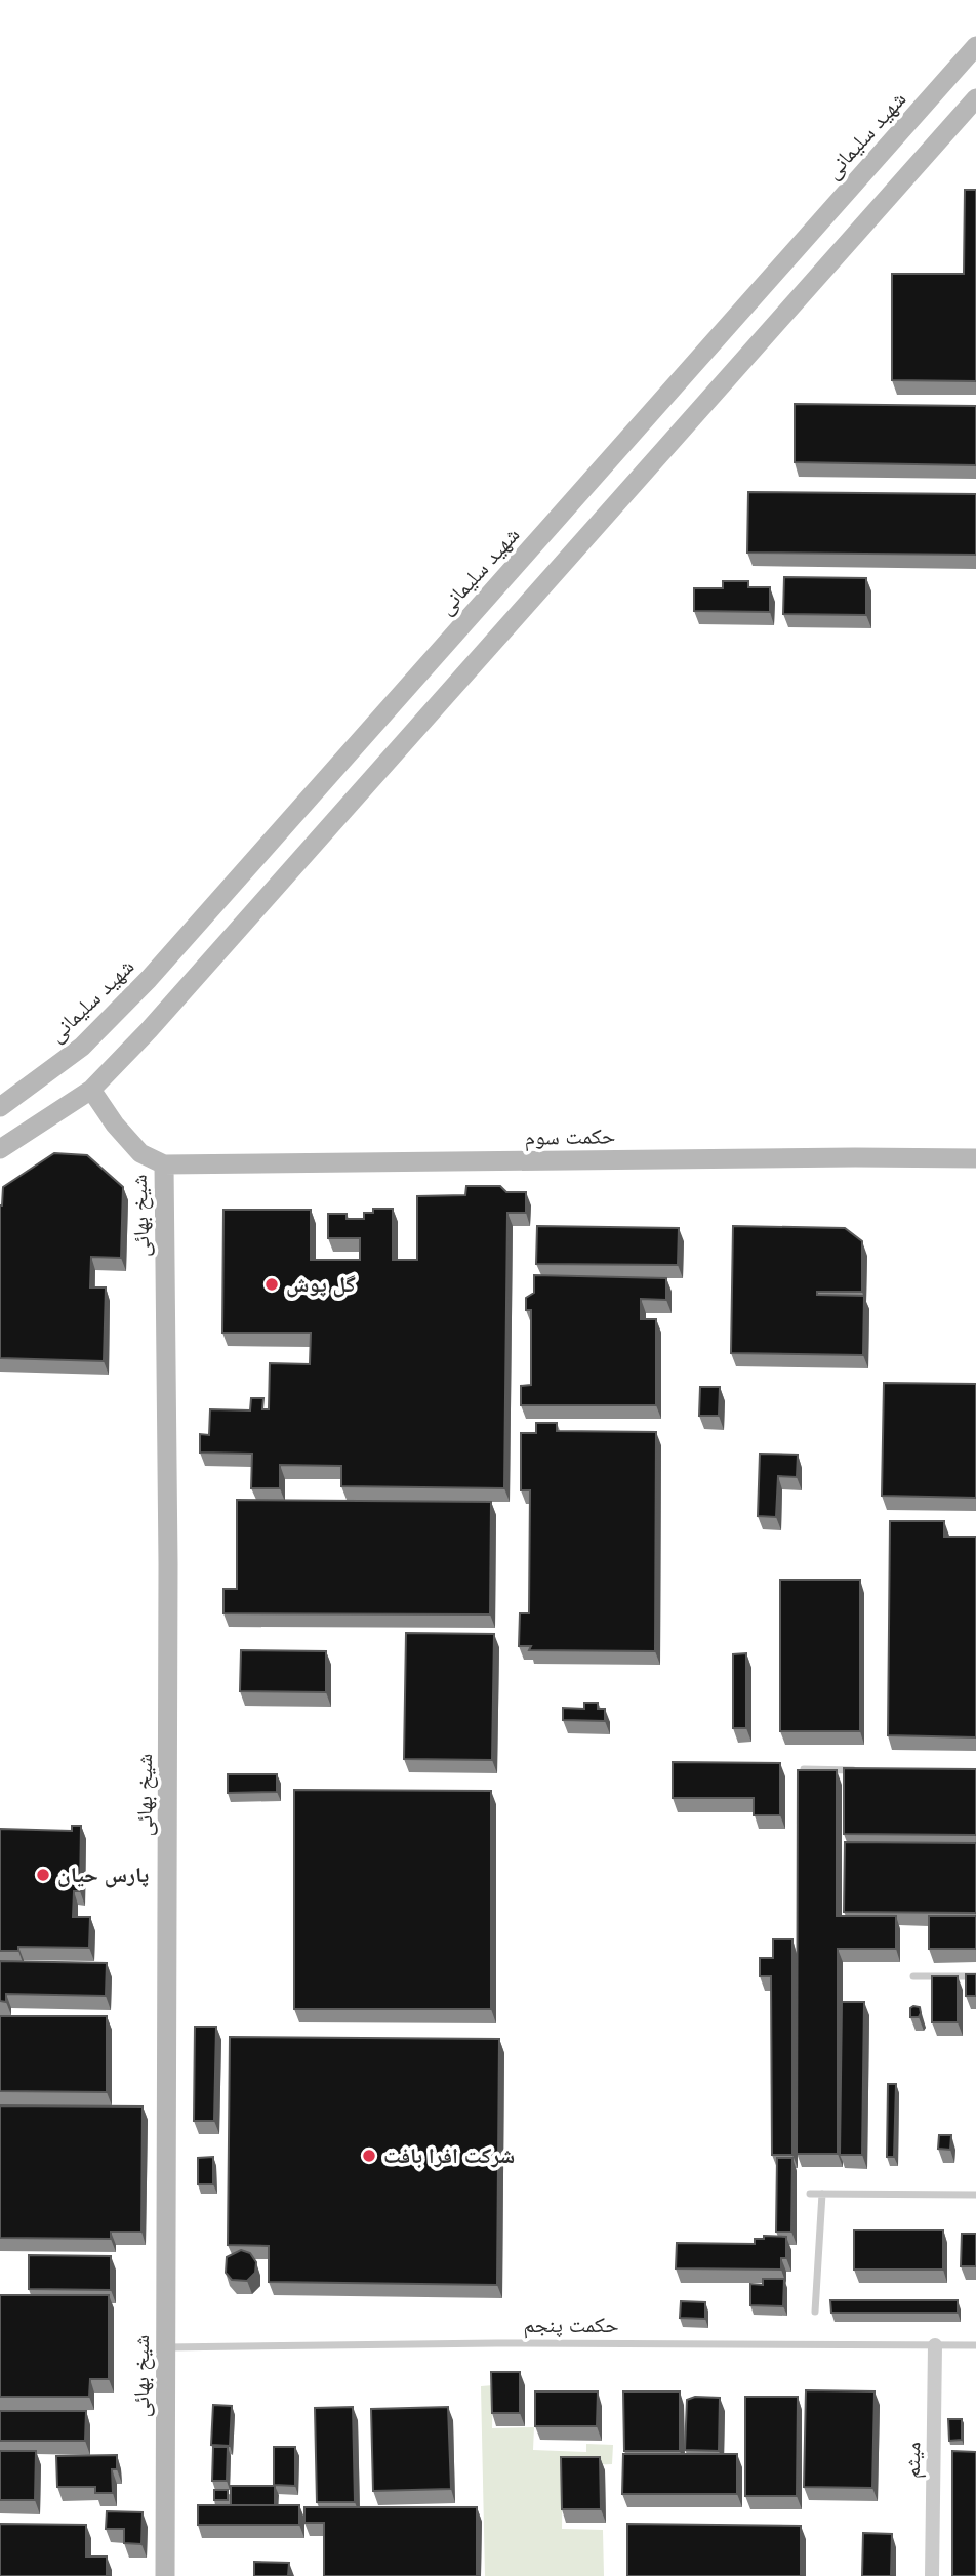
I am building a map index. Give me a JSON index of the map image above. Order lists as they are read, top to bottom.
{
  "streets": {
    "main road": ["شهید سلیمانی", "حکمت سوم", "شیخ بهائی"],
    "street": ["میثم"],
    "lane": ["حکمت پنجم"]
  },
  "crossings": [
    ["حکمت سوم", "شیخ بهائی"],
    ["شیخ بهائی", "حکمت پنجم"],
    ["حکمت پنجم", "میثم"]
  ],
  "places": ["گل پوش", "پارس حیان", "شرکت افرا بافت"]
}
